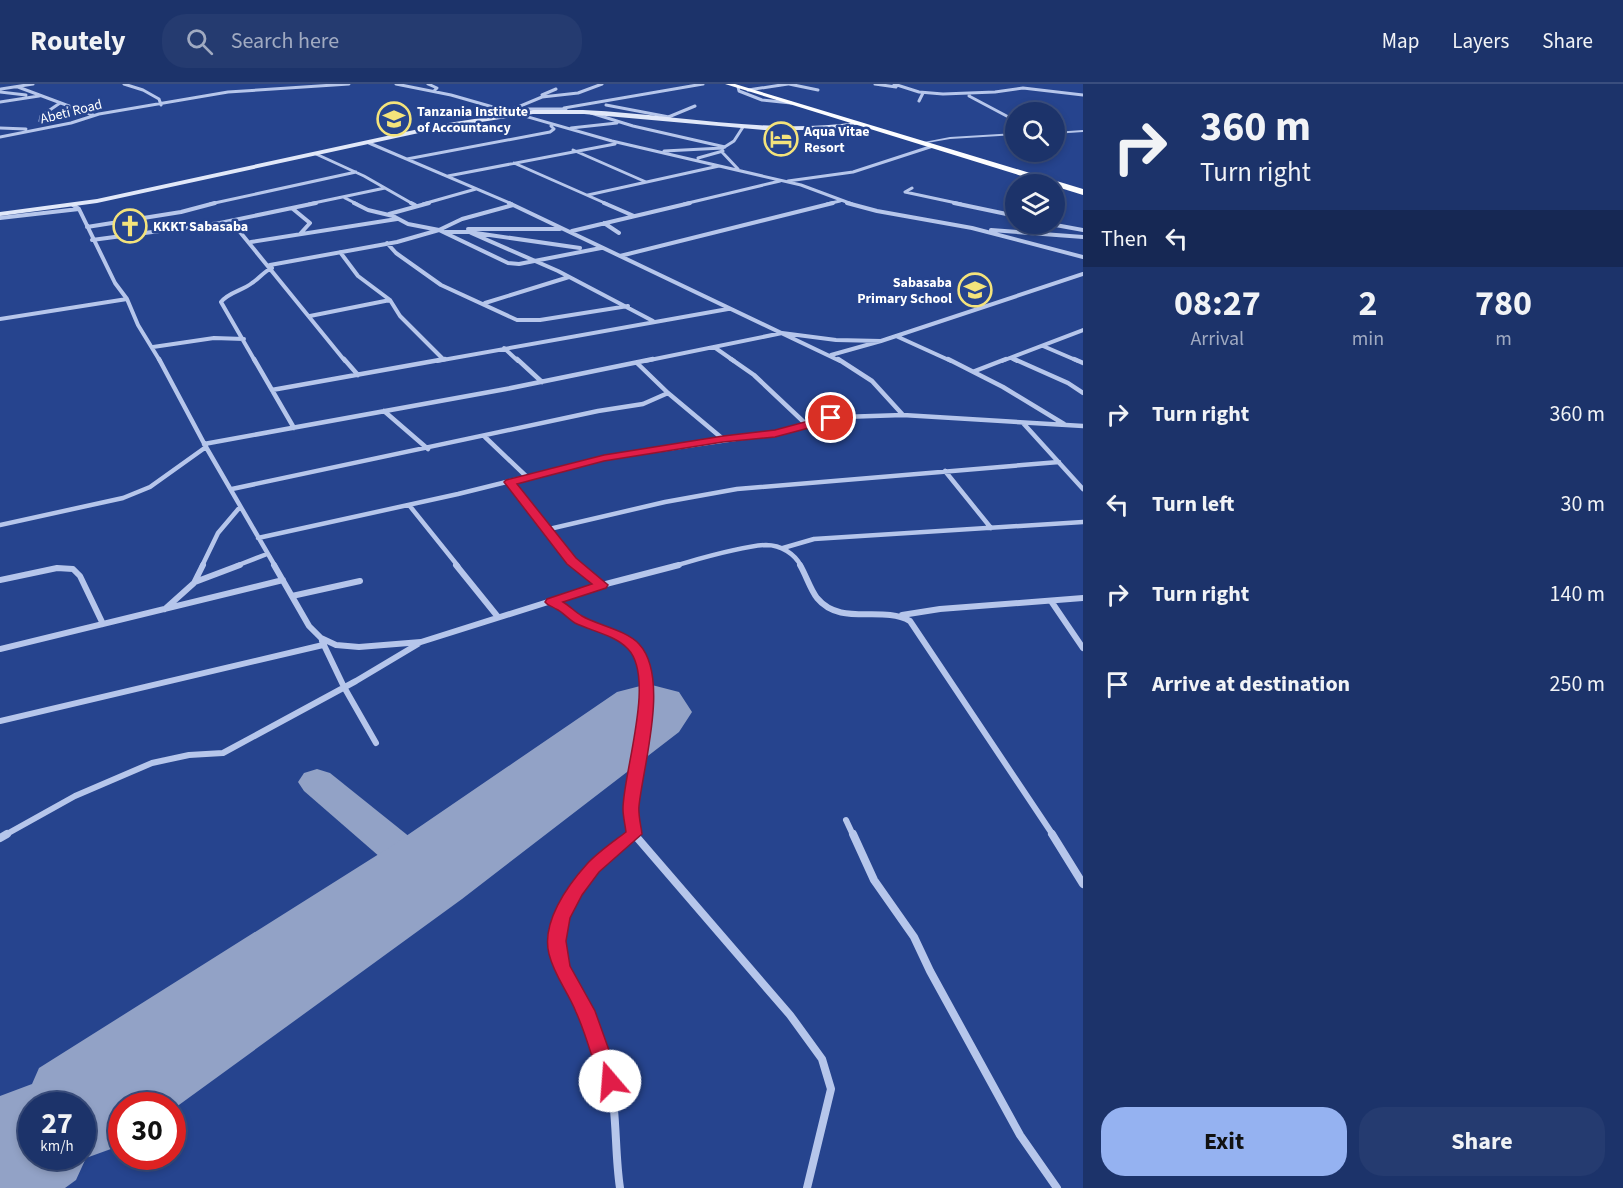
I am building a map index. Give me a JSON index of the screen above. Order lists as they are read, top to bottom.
{
  "streets": {
    "street": ["Abeti Road"]
  },
  "places": {
    "school or university": ["Tanzania Institute of Accountancy", "Sabasaba Primary School"],
    "hotel": ["Aqua Vitae Resort"],
    "church": ["KKKT Sabasaba"]
  },
  "page": {
    "header": "Routely",
    "search": "Search here",
    "nav": ["Map", "Layers", "Share"],
    "turn": ["360 m", "Turn right"],
    "then": "Then",
    "eta": [
      "08:27",
      "Arrival",
      "2",
      "min",
      "780",
      "m"
    ],
    "list": [
      {
        "name": "Turn right",
        "value": "360 m"
      },
      {
        "name": "Turn left",
        "value": "30 m"
      },
      {
        "name": "Turn right",
        "value": "140 m"
      },
      {
        "name": "Arrive at destination",
        "value": "250 m"
      }
    ],
    "speed": "27 km/h",
    "limit": "30",
    "buttons": ["Exit", "Share"]
  }
}
